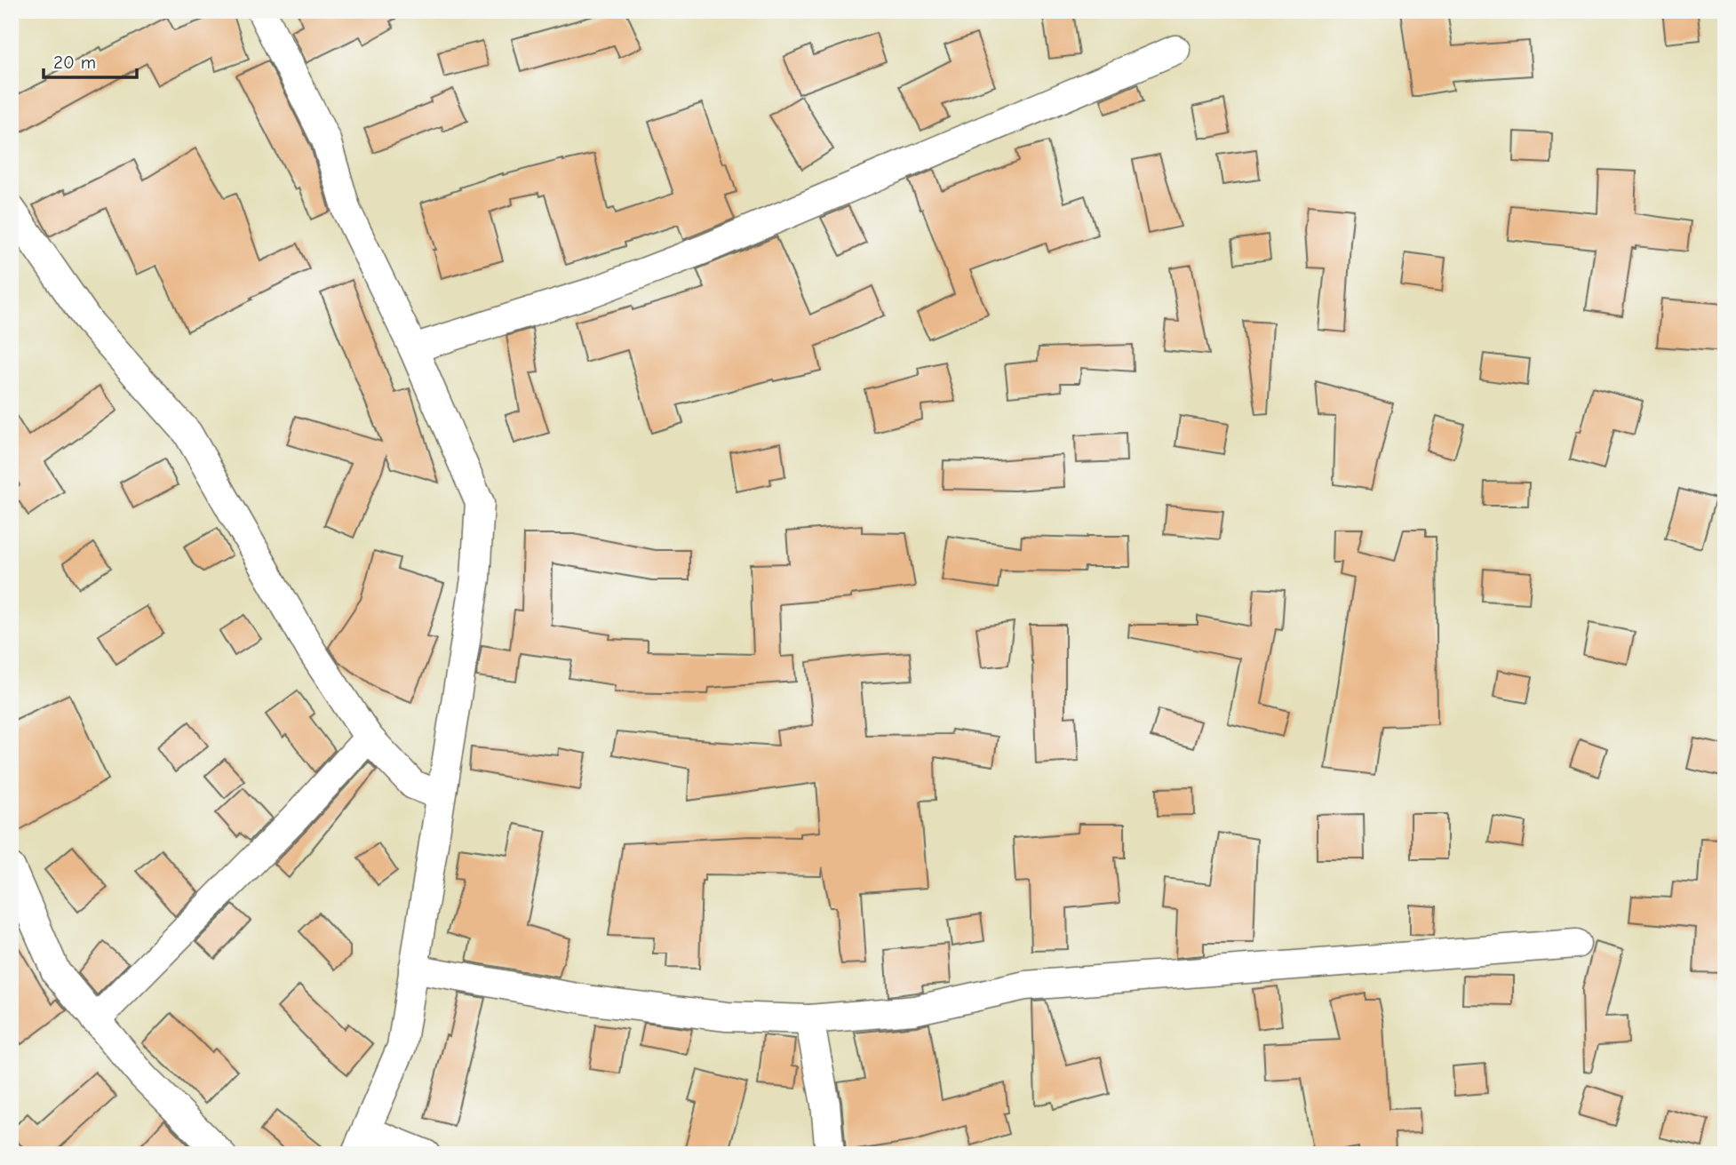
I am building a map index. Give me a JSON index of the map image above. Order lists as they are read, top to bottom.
{
  "scale_bar": "20 m"
}
